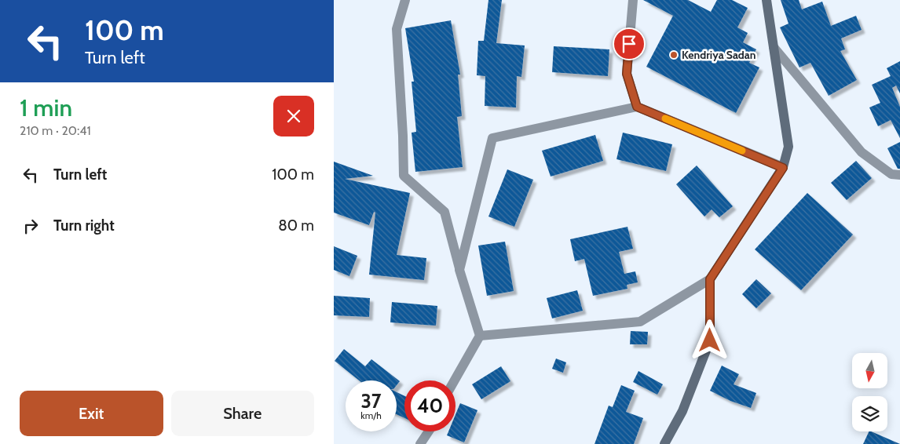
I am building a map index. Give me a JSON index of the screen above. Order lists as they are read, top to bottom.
{
  "places": ["Kendriya Sadan"],
  "north": "bottom",
  "page": {
    "turn": ["100 m", "Turn left"],
    "heading": ["1 min", "210 m · 20:41"],
    "list": [
      {
        "name": "Turn left",
        "value": "100 m"
      },
      {
        "name": "Turn right",
        "value": "80 m"
      }
    ],
    "speed": "37 km/h",
    "limit": "40",
    "buttons": ["Exit", "Share"]
  }
}
